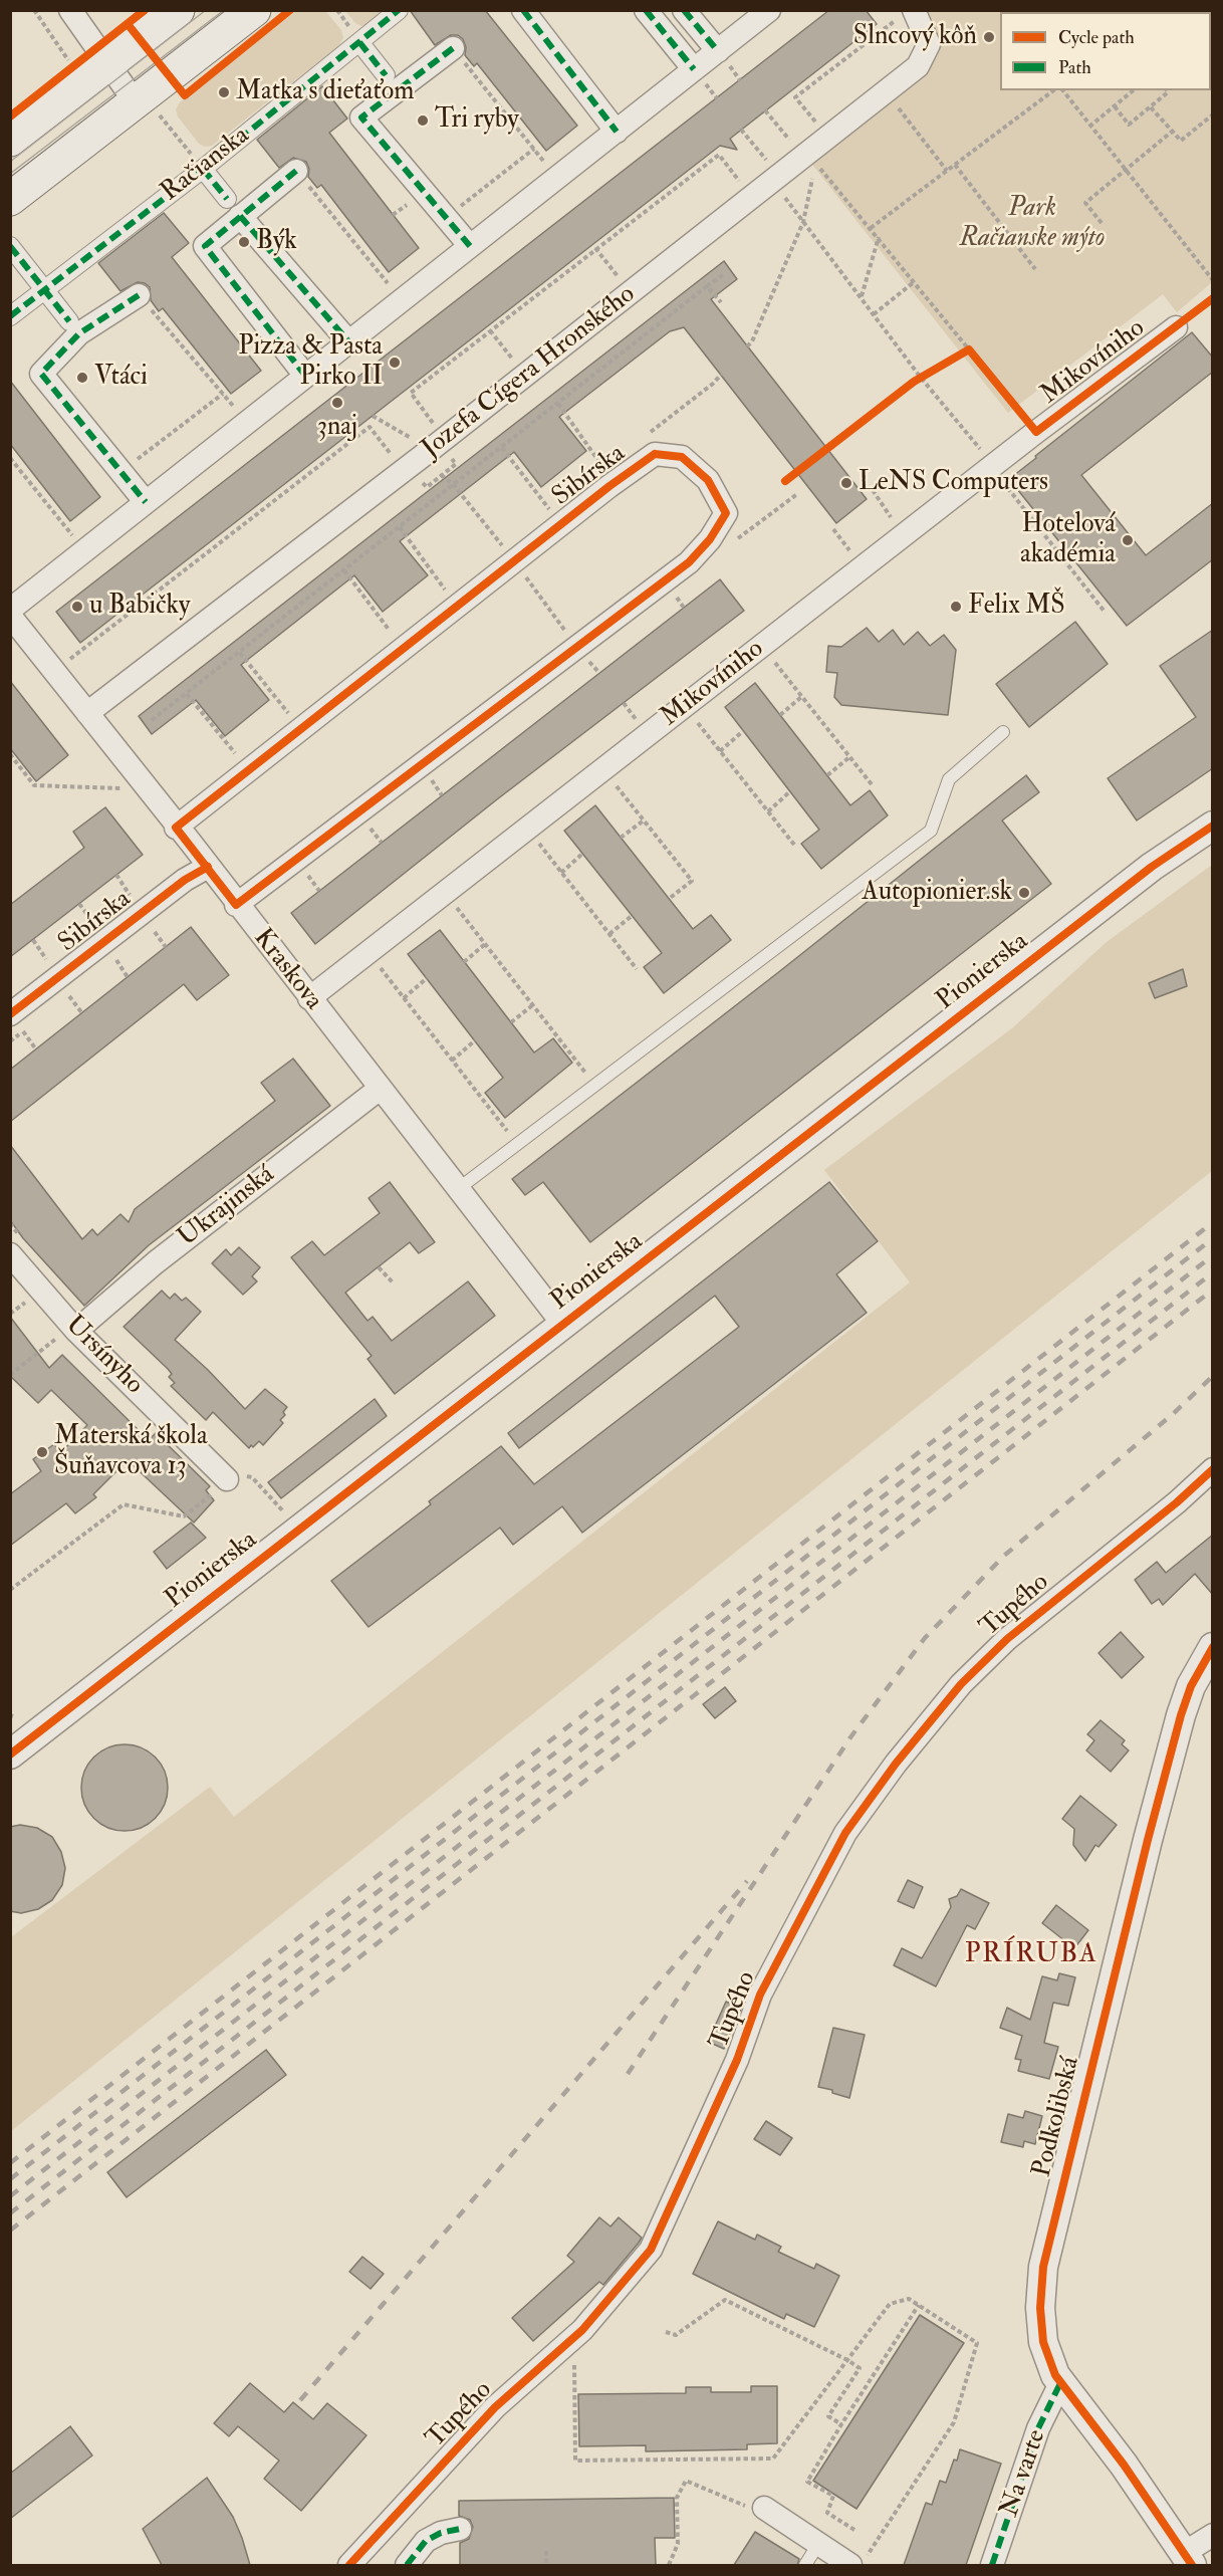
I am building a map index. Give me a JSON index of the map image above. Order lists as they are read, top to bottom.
{
  "streets": {
    "street": [
      "Račianska",
      "Mikovíniho",
      "Jozefa Cígera Hronského",
      "Sibírska",
      "Kraskova",
      "Pionierska",
      "Ukrajinská",
      "Ursínyho",
      "Tupého",
      "Podkolibská",
      "Na varte"
    ]
  },
  "crossings": [
    ["Mikovíniho", "Kraskova"],
    ["Jozefa Cígera Hronského", "Kraskova"],
    ["Sibírska", "Kraskova"],
    ["Kraskova", "Pionierska"],
    ["Kraskova", "Ukrajinská"],
    ["Ukrajinská", "Ursínyho"],
    ["Podkolibská", "Na varte"]
  ],
  "districts": ["PRÍRUBA"],
  "parks": ["Park Račianske mýto"],
  "places": [
    "Slncový kôň",
    "Matka s dieťaťom",
    "Tri ryby",
    "Býk",
    "Pizza & Pasta Pirko II",
    "Vtáci",
    "3naj",
    "LeNS Computers",
    "Hotelová akadémia",
    "u Babičky",
    "Felix MŠ",
    "Autopionier.sk",
    "Materská škola Šuňavcova 13"
  ],
  "legend": ["Cycle path", "Path"]
}
